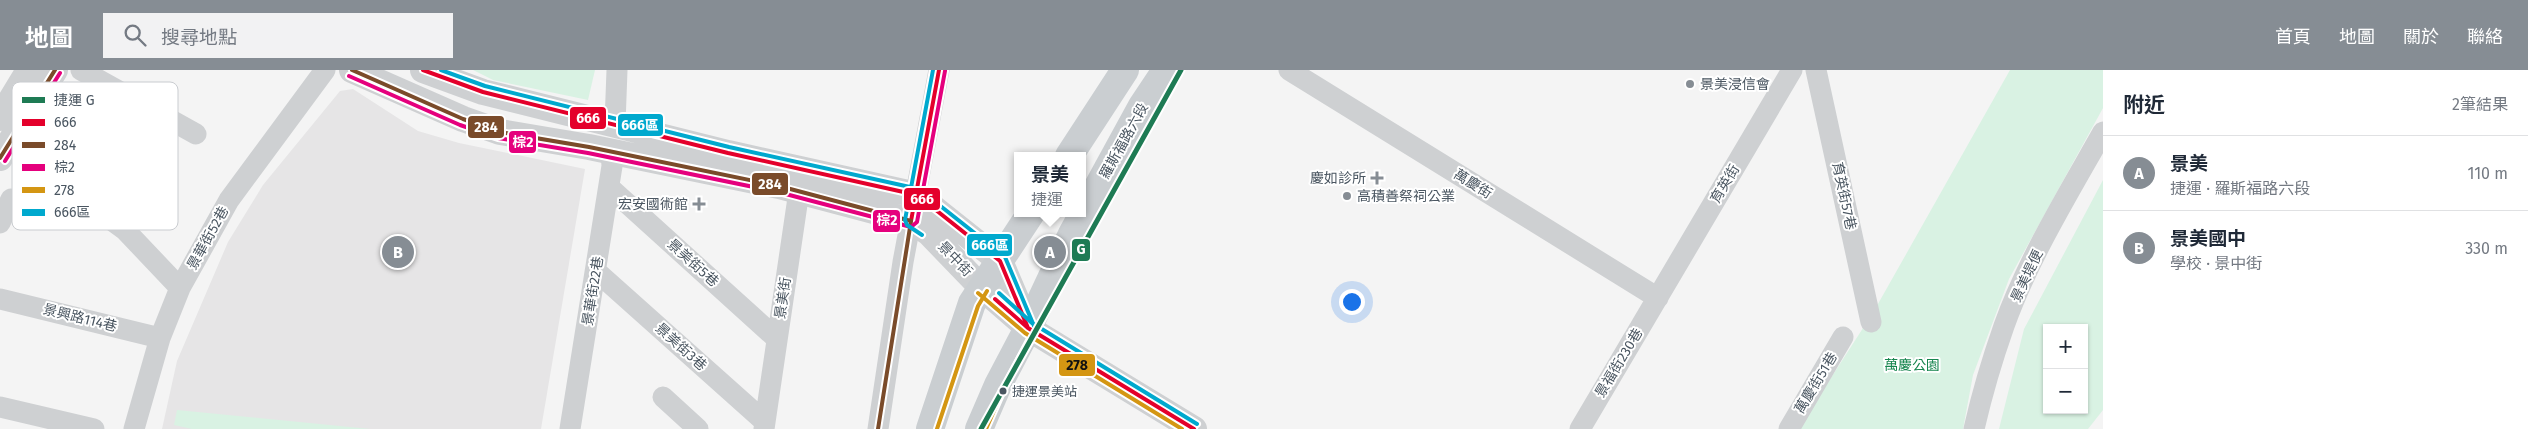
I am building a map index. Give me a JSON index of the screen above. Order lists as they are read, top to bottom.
{
  "streets": {
    "main road": ["羅斯福路六段"],
    "street": [
      "萬慶街",
      "育英街",
      "育英街57巷",
      "景華街52巷",
      "景中街",
      "景美街5巷",
      "景美堤便",
      "景華街22巷",
      "景美街",
      "景興路114巷",
      "景美街3巷",
      "景福街230巷",
      "萬慶街51巷"
    ]
  },
  "crossings": [
    ["羅斯福路六段", "景中街"],
    ["萬慶街", "育英街"],
    ["萬慶街", "景福街230巷"],
    ["育英街", "景福街230巷"],
    ["景華街52巷", "景興路114巷"],
    ["景中街", "景華街22巷"],
    ["景中街", "景美街"],
    ["景美街5巷", "景華街22巷"],
    ["景美街5巷", "景美街"],
    ["景華街22巷", "景美街3巷"],
    ["景美街", "景美街3巷"]
  ],
  "parks": ["萬慶公園"],
  "places": {
    "other": ["景美浸信會", "高積善祭祠公業", "捷運景美站"],
    "health": ["慶如診所", "宏安國術館"]
  },
  "lines": [
    "metro line G",
    "transit line 666",
    "transit line 284",
    "transit line 666區",
    "transit line 棕2",
    "transit line 278"
  ],
  "legend": [
    "捷運 G",
    "666",
    "284",
    "棕2",
    "278",
    "666區"
  ],
  "page": {
    "header": "地圖",
    "search": "搜尋地點",
    "nav": [
      "首頁",
      "地圖",
      "關於",
      "聯絡"
    ],
    "heading": ["附近", "2筆結果"],
    "list": [
      {
        "mark": "A",
        "name": "景美",
        "note": "捷運 · 羅斯福路六段",
        "value": "110 m"
      },
      {
        "mark": "B",
        "name": "景美國中",
        "note": "學校 · 景中街",
        "value": "330 m"
      }
    ],
    "popup": ["景美", "捷運"],
    "pins": ["A", "B"],
    "map_buttons": ["+", "−"]
  }
}
